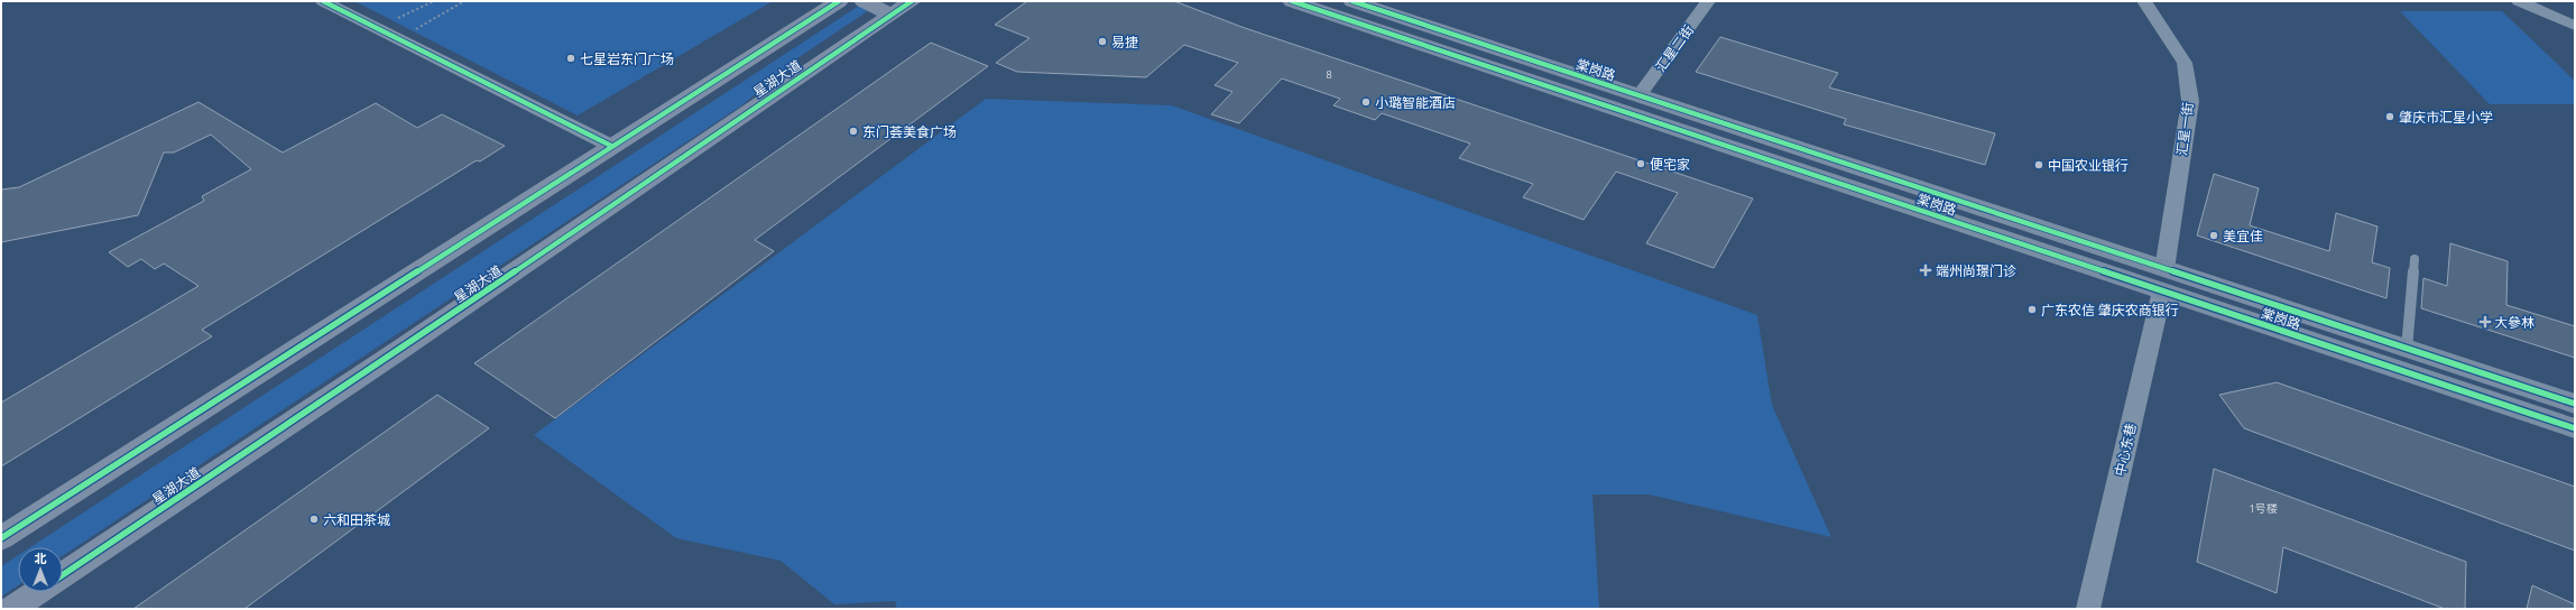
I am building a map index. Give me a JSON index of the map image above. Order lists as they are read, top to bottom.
{
  "streets": {
    "main road": ["棠岗路", "星湖大道"],
    "street": ["汇星二街", "汇星一街", "中心东巷"]
  },
  "crossings": [
    ["汇星二街", "棠岗路"],
    ["棠岗路", "汇星一街"],
    ["棠岗路", "中心东巷"],
    ["汇星一街", "中心东巷"]
  ],
  "places": {
    "other": [
      "易捷",
      "七星岩东门广场",
      "小璐智能酒店",
      "肇庆市汇星小学",
      "东门荟美食广场",
      "便宅家",
      "中国农业银行",
      "美宜佳",
      "广东农信 肇庆农商银行",
      "六和田茶城"
    ],
    "health": ["端州尚璟门诊", "大參林"]
  },
  "house_numbers": ["8", "1号楼"],
  "north": "top"
}
